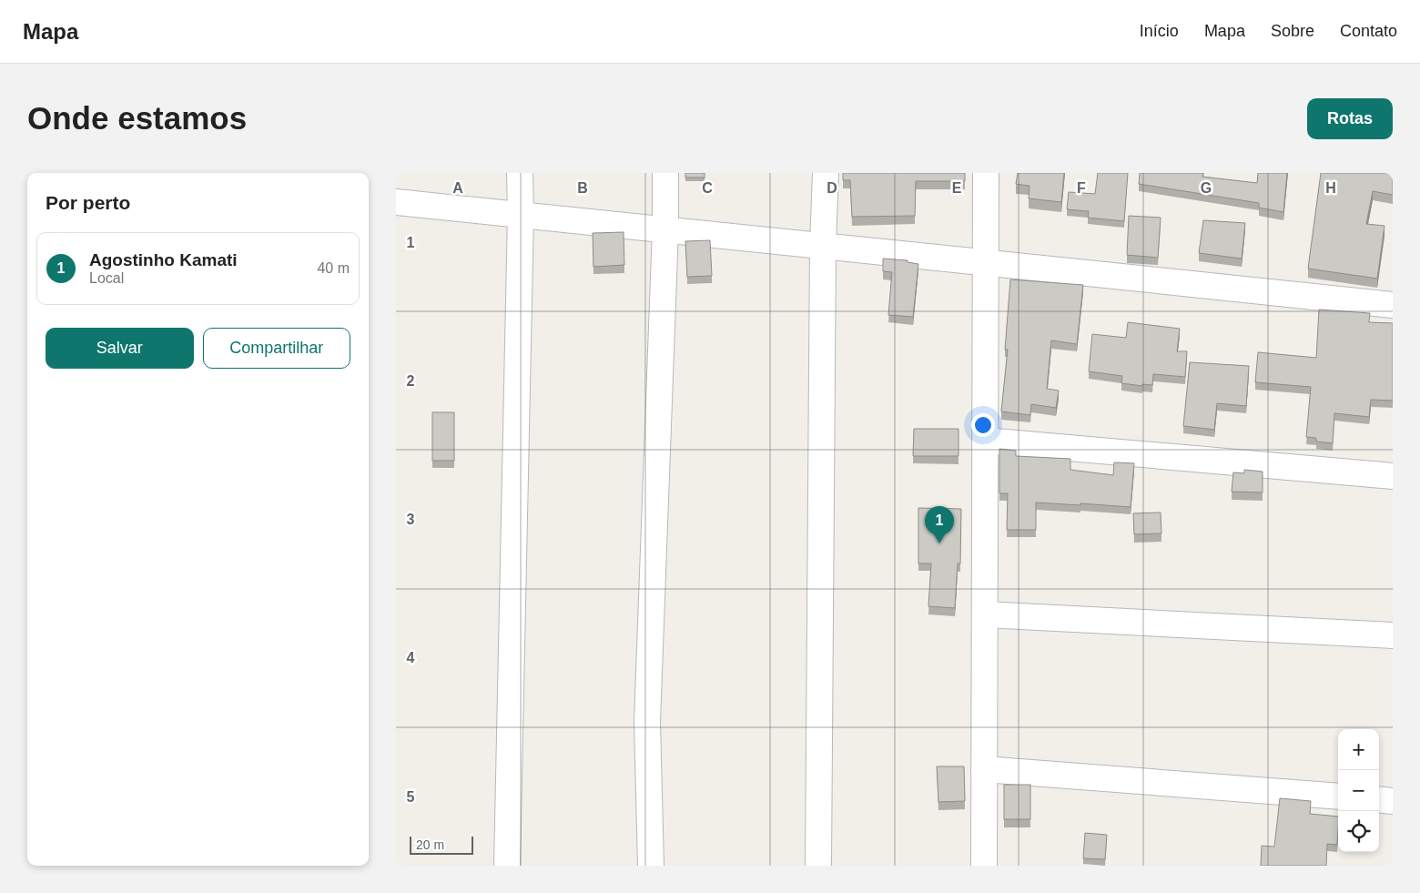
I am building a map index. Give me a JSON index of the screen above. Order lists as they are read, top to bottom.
{
  "scale_bar": "20 m",
  "page": {
    "header": "Mapa",
    "nav": [
      "Início",
      "Mapa",
      "Sobre",
      "Contato"
    ],
    "buttons": [
      "Rotas",
      ["Salvar", "Compartilhar"]
    ],
    "title": "Onde estamos",
    "heading": "Por perto",
    "list": [
      {
        "mark": "1",
        "name": "Agostinho Kamati",
        "note": "Local",
        "value": "40 m"
      }
    ],
    "pins": "1",
    "map_buttons": ["+", "−"],
    "scale": "20 m"
  },
  "grid": {
    "columns": [
      "A",
      "B",
      "C",
      "D",
      "E",
      "F",
      "G",
      "H"
    ],
    "rows": [
      "1",
      "2",
      "3",
      "4",
      "5"
    ]
  }
}
